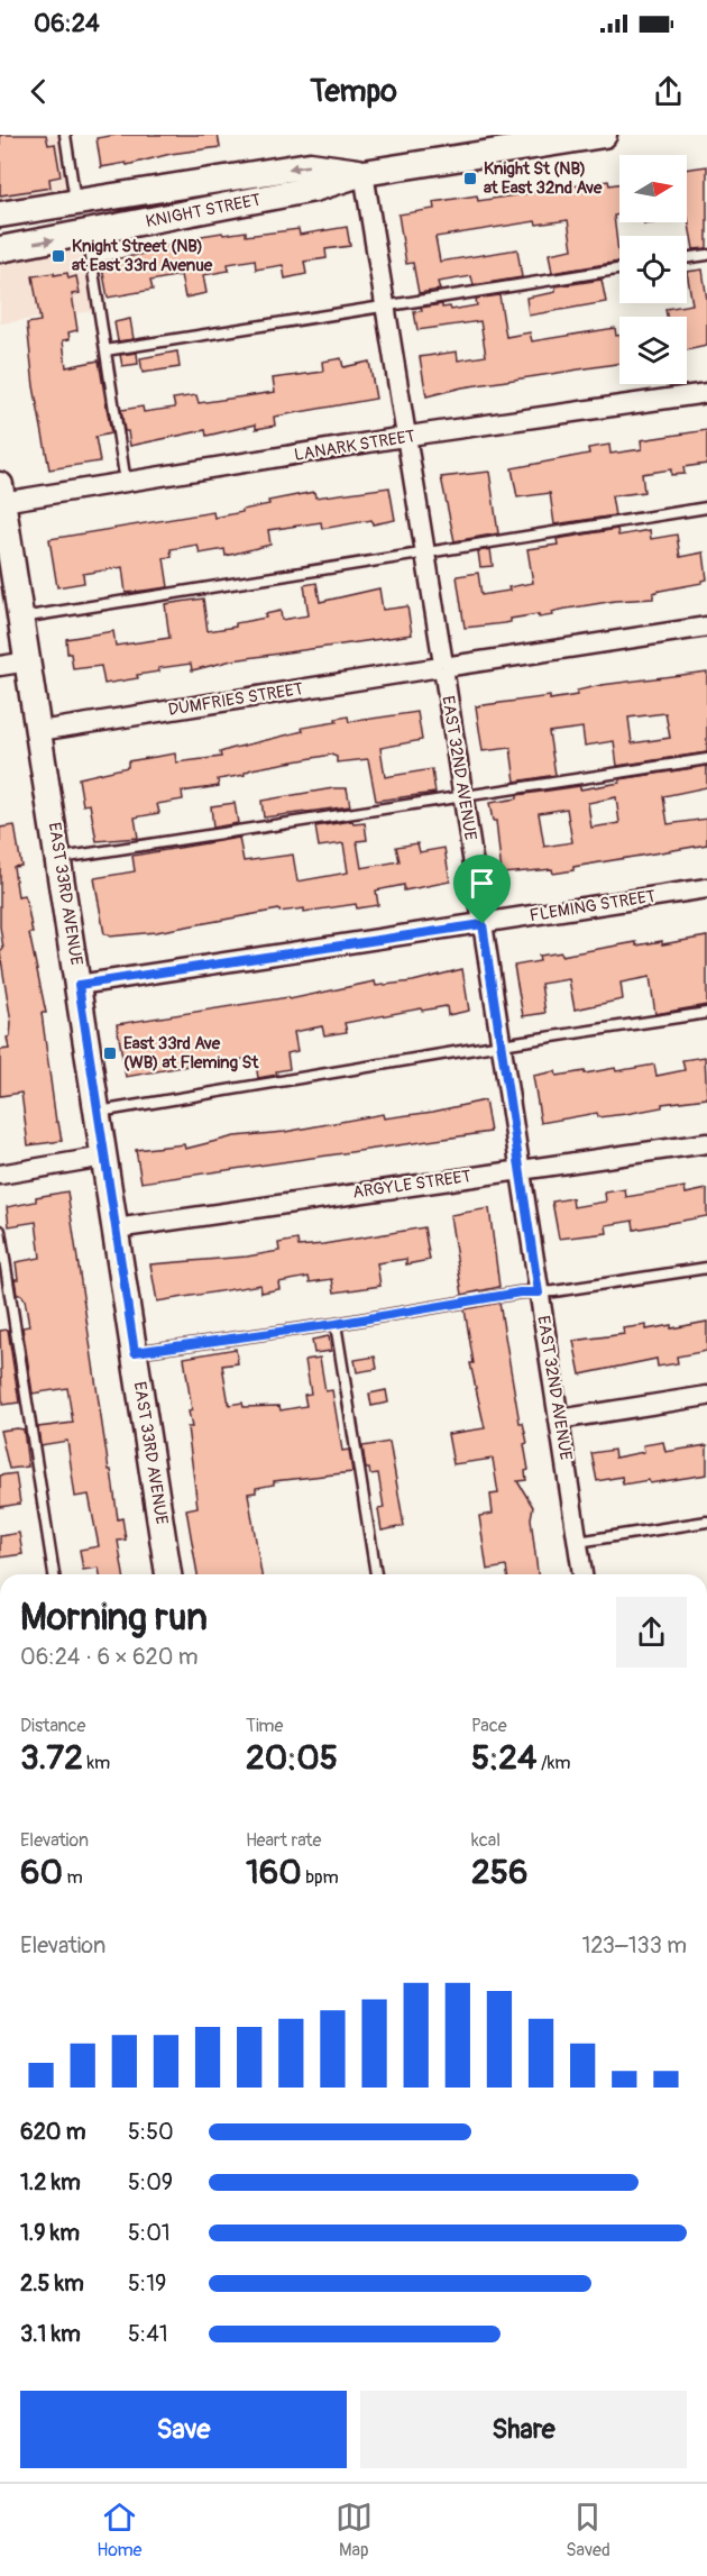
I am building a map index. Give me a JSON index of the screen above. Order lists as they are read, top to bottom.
{
  "streets": {
    "street": [
      "KNIGHT STREET",
      "LANARK STREET",
      "DUMFRIES STREET",
      "EAST 32ND AVENUE",
      "EAST 33RD AVENUE",
      "FLEMING STREET",
      "ARGYLE STREET"
    ]
  },
  "crossings": [
    ["KNIGHT STREET", "EAST 32ND AVENUE"],
    ["LANARK STREET", "EAST 32ND AVENUE"],
    ["LANARK STREET", "EAST 33RD AVENUE"],
    ["DUMFRIES STREET", "EAST 32ND AVENUE"],
    ["DUMFRIES STREET", "EAST 33RD AVENUE"],
    ["EAST 32ND AVENUE", "FLEMING STREET"],
    ["EAST 32ND AVENUE", "ARGYLE STREET"],
    ["EAST 33RD AVENUE", "FLEMING STREET"],
    ["EAST 33RD AVENUE", "ARGYLE STREET"]
  ],
  "places": {
    "transit": ["Knight St (NB) at East 32nd Ave", "Knight Street (NB) at East 33rd Avenue", "East 33rd Ave (WB) at Fleming St"]
  },
  "north": "right",
  "page": {
    "status": "06:24",
    "header": "Tempo",
    "heading": ["Morning run", "06:24 · 6 × 620 m"],
    "stats": [
      ["Distance", "3.72 km"],
      ["Time", "20:05"],
      ["Pace", "5:24 /km"],
      ["Elevation", "60 m"],
      ["Heart rate", "160 bpm"],
      ["kcal", "256"]
    ],
    "chart": ["Elevation", "123–133 m"],
    "list": [
      {
        "name": "620 m",
        "note": "5:50"
      },
      {
        "name": "1.2 km",
        "note": "5:09"
      },
      {
        "name": "1.9 km",
        "note": "5:01"
      },
      {
        "name": "2.5 km",
        "note": "5:19"
      },
      {
        "name": "3.1 km",
        "note": "5:41"
      }
    ],
    "buttons": ["Save", "Share"],
    "tabs": ["Home", "Map", "Saved"]
  }
}
